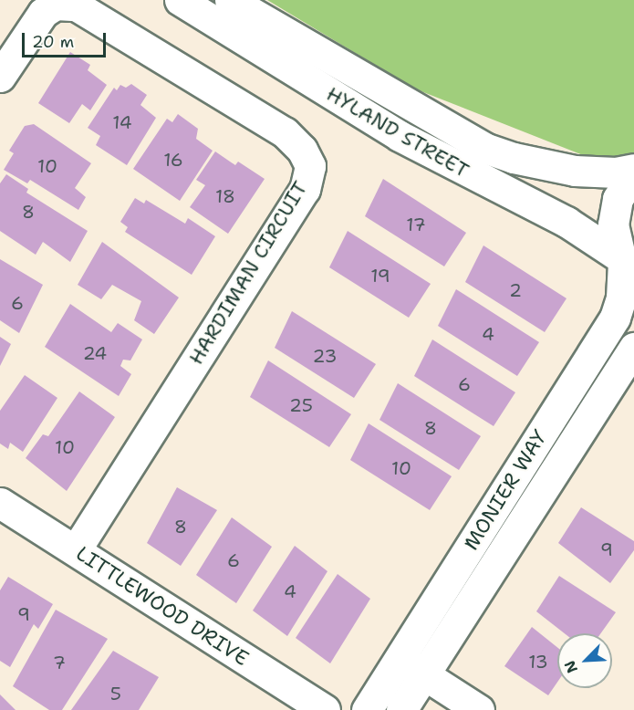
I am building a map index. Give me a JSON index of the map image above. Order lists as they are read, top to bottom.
{
  "streets": {
    "street": [
      "HYLAND STREET",
      "HARDIMAN CIRCUIT",
      "MONIER WAY",
      "LITTLEWOOD DRIVE"
    ]
  },
  "crossings": [
    ["HYLAND STREET", "MONIER WAY"],
    ["HARDIMAN CIRCUIT", "LITTLEWOOD DRIVE"]
  ],
  "house_numbers": [
    "14",
    "16",
    "10",
    "18",
    "8",
    "17",
    "19",
    "2",
    "6",
    "4",
    "24",
    "23",
    "6",
    "25",
    "8",
    "10",
    "10",
    "8",
    "9",
    "6",
    "4",
    "9",
    "13",
    "7",
    "5"
  ],
  "scale_bar": "20 m",
  "north": "bottom left"
}
